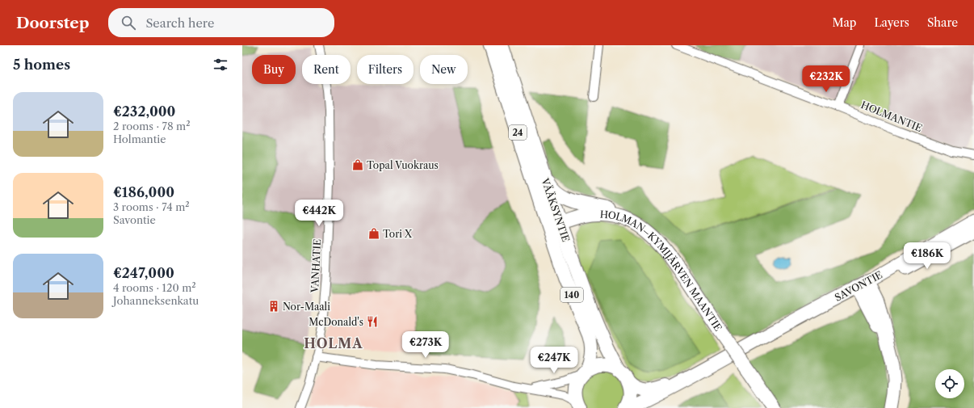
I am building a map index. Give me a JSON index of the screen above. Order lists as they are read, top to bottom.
{
  "streets": {
    "highway": ["24", "VÄÄKSYNTIE", "HOLMAN–KYMIJÄRVEN MAANTIE"],
    "main road": ["SAVONTIE", "140"],
    "street": ["HOLMANTIE", "VANHATIE"]
  },
  "crossings": [
    ["24", "VÄÄKSYNTIE"],
    ["24", "HOLMAN–KYMIJÄRVEN MAANTIE"],
    ["VÄÄKSYNTIE", "HOLMAN–KYMIJÄRVEN MAANTIE"],
    ["VÄÄKSYNTIE", "SAVONTIE"],
    ["VÄÄKSYNTIE", "140"]
  ],
  "districts": ["HOLMA"],
  "places": {
    "shop": ["Topal Vuokraus", "Tori X"],
    "building": ["Nor-Maali"],
    "restaurant": ["McDonald's"]
  },
  "page": {
    "header": "Doorstep",
    "search": "Search here",
    "nav": ["Map", "Layers", "Share"],
    "heading": "5 homes",
    "chip": [
      "Buy",
      "Rent",
      "Filters",
      "New"
    ],
    "price": [
      "€232K",
      "€442K",
      "€186K",
      "€273K",
      "€247K"
    ],
    "list": [
      {
        "name": "€232,000",
        "note": "2 rooms · 78 m² · Holmantie"
      },
      {
        "name": "€186,000",
        "note": "3 rooms · 74 m² · Savontie"
      },
      {
        "name": "€247,000",
        "note": "4 rooms · 120 m² · Johanneksenkatu"
      }
    ]
  }
}
